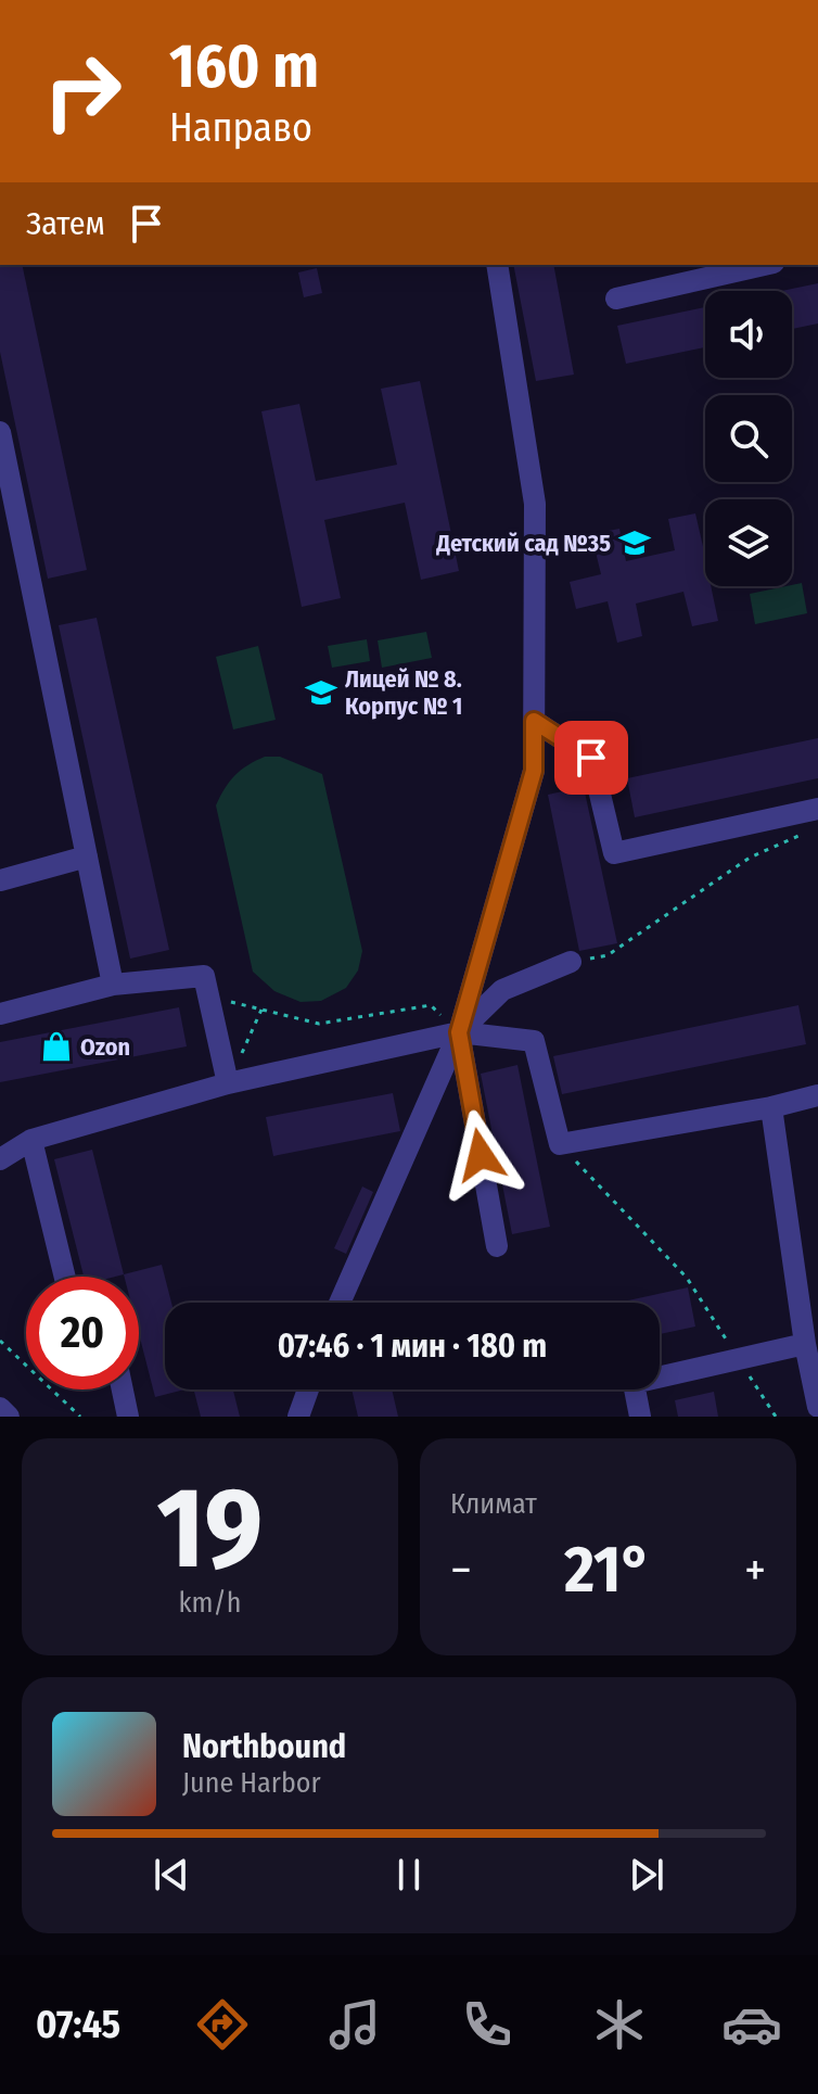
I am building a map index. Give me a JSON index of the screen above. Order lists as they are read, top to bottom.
{
  "places": {
    "school or university": ["Детский сад №35", "Лицей № 8. Корпус № 1"],
    "shop": ["Ozon"]
  },
  "page": {
    "turn": ["160 m", "Направо"],
    "then": "Затем",
    "limit": "20",
    "trip": "07:46 · 1 мин · 180 m",
    "tile": [
      ["19", "km/h"],
      "Климат"
    ],
    "heat": ["−", "21°", "+"],
    "song": ["Northbound", "June Harbor"],
    "tabs": "07:45"
  }
}
